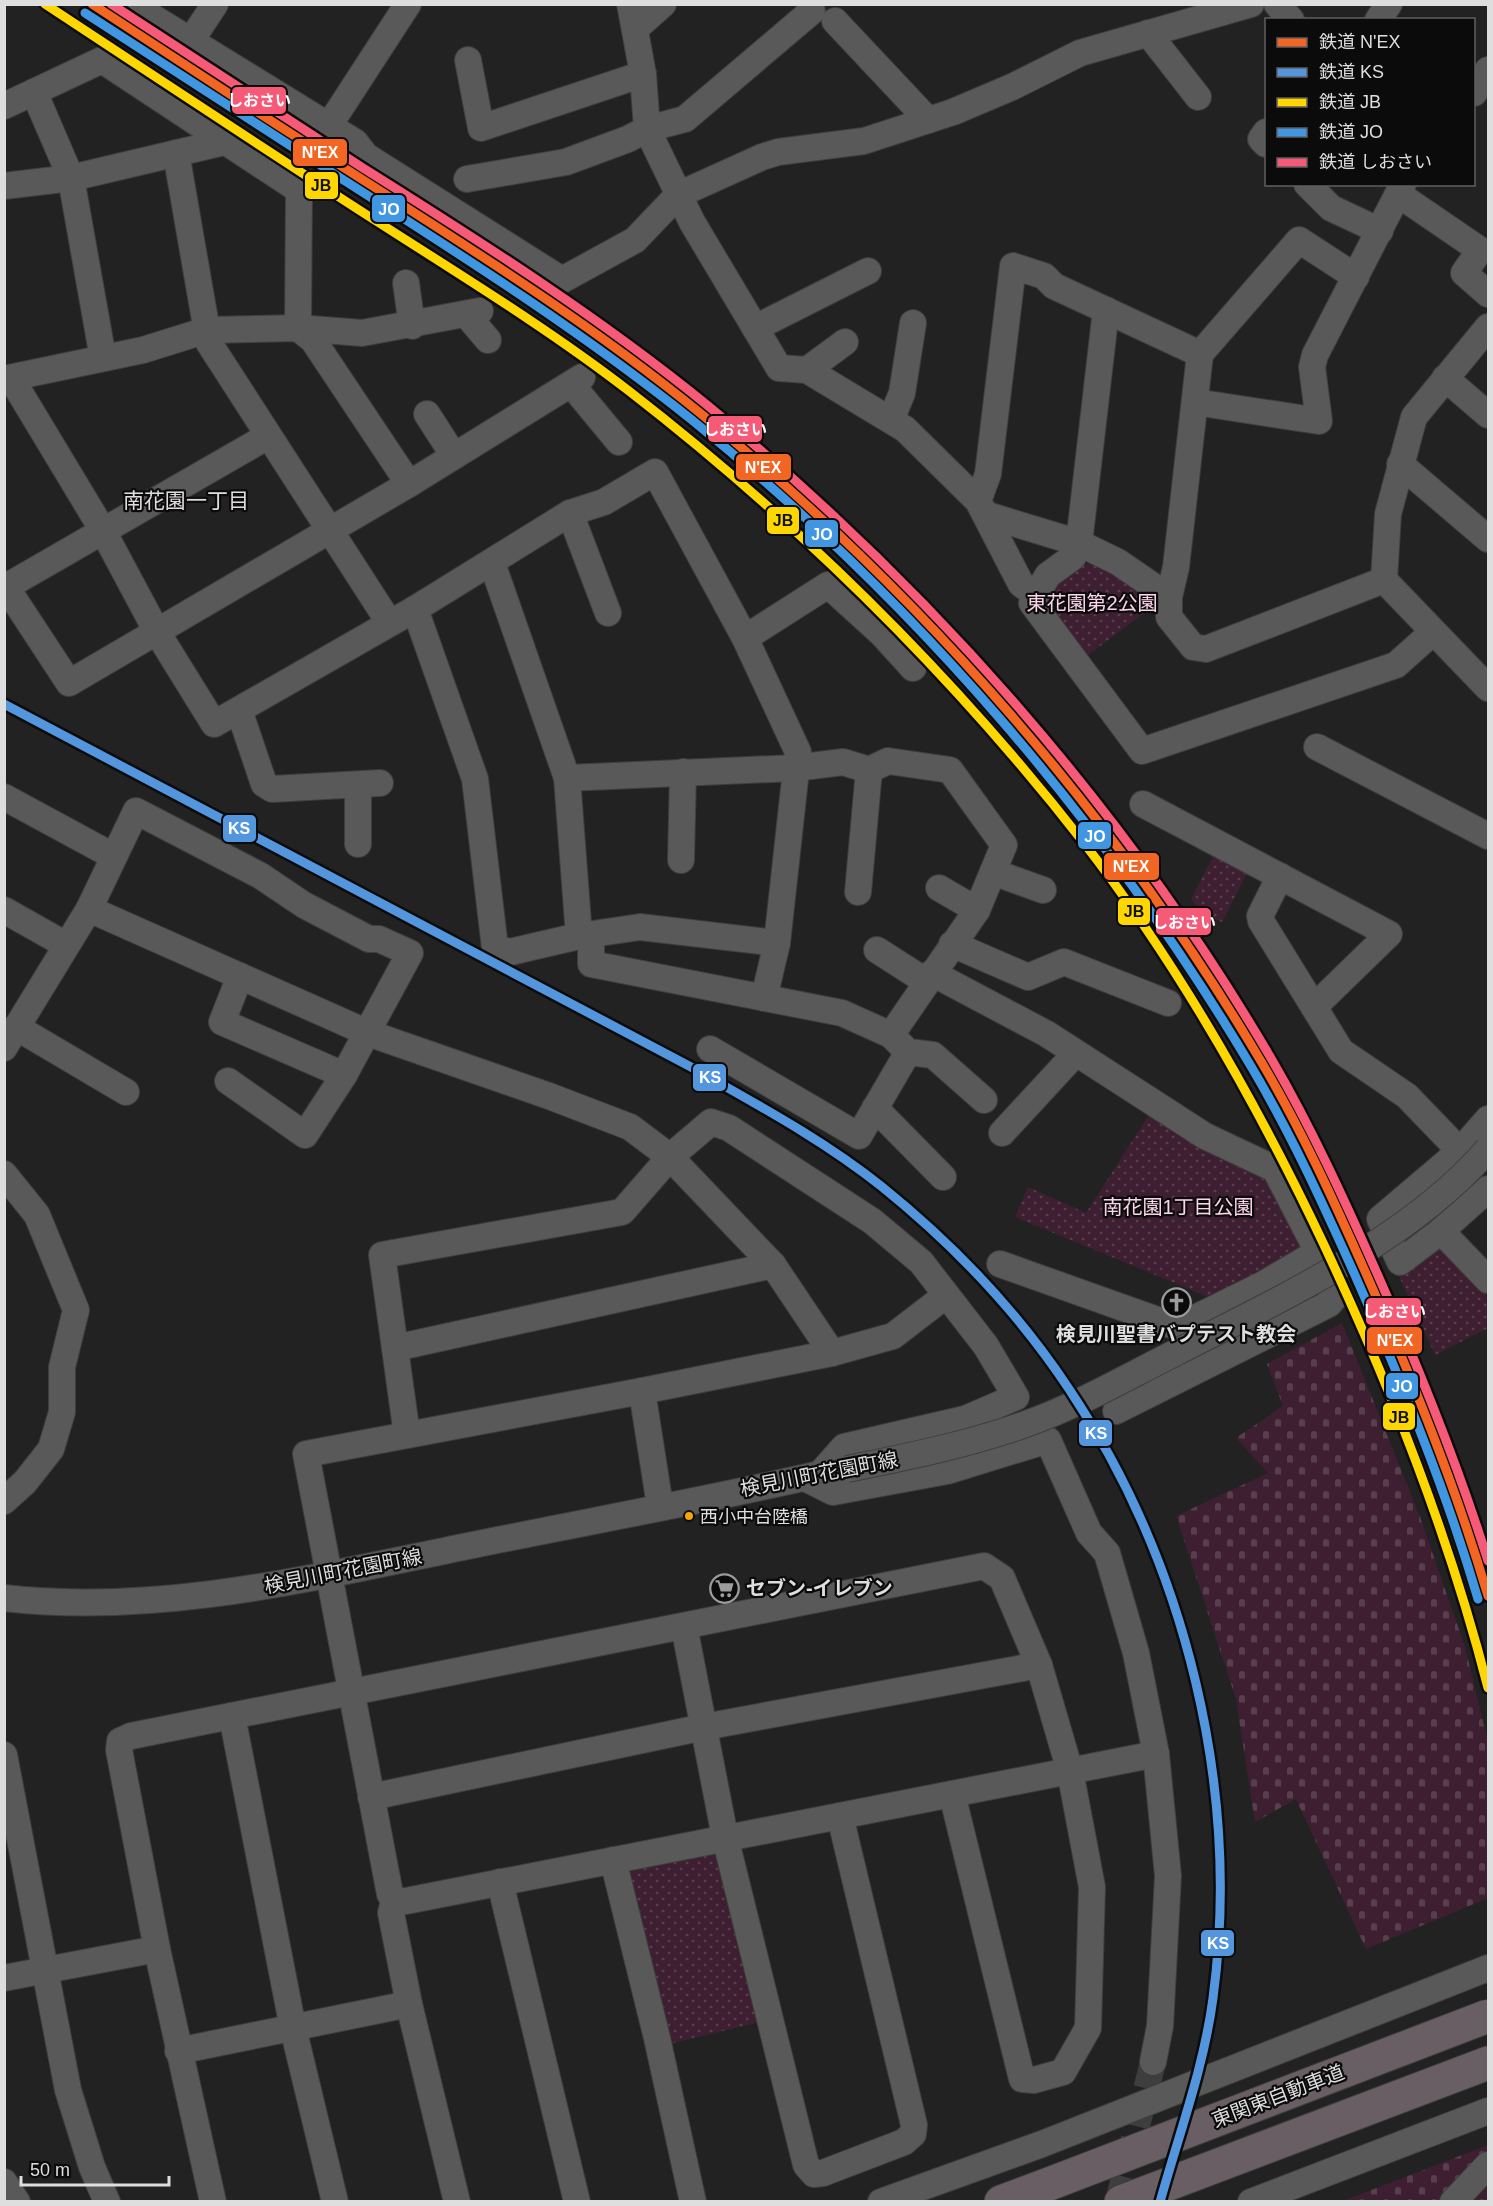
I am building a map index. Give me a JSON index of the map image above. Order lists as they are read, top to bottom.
{
  "streets": {
    "highway": ["東関東自動車道"],
    "street": ["検見川町花園町線"]
  },
  "districts": ["南花園一丁目"],
  "parks": ["東花園第2公園", "南花園1丁目公園"],
  "places": {
    "church": ["検見川聖書バプテスト教会"],
    "other": ["西小中台陸橋"],
    "supermarket": ["セブン-イレブン"]
  },
  "lines": [
    "rail line N'EX",
    "rail line JB",
    "rail line しおさい",
    "rail line JO",
    "rail line KS"
  ],
  "legend": [
    "鉄道 N'EX",
    "鉄道 KS",
    "鉄道 JB",
    "鉄道 JO",
    "鉄道 しおさい"
  ],
  "scale_bar": "50 m"
}
